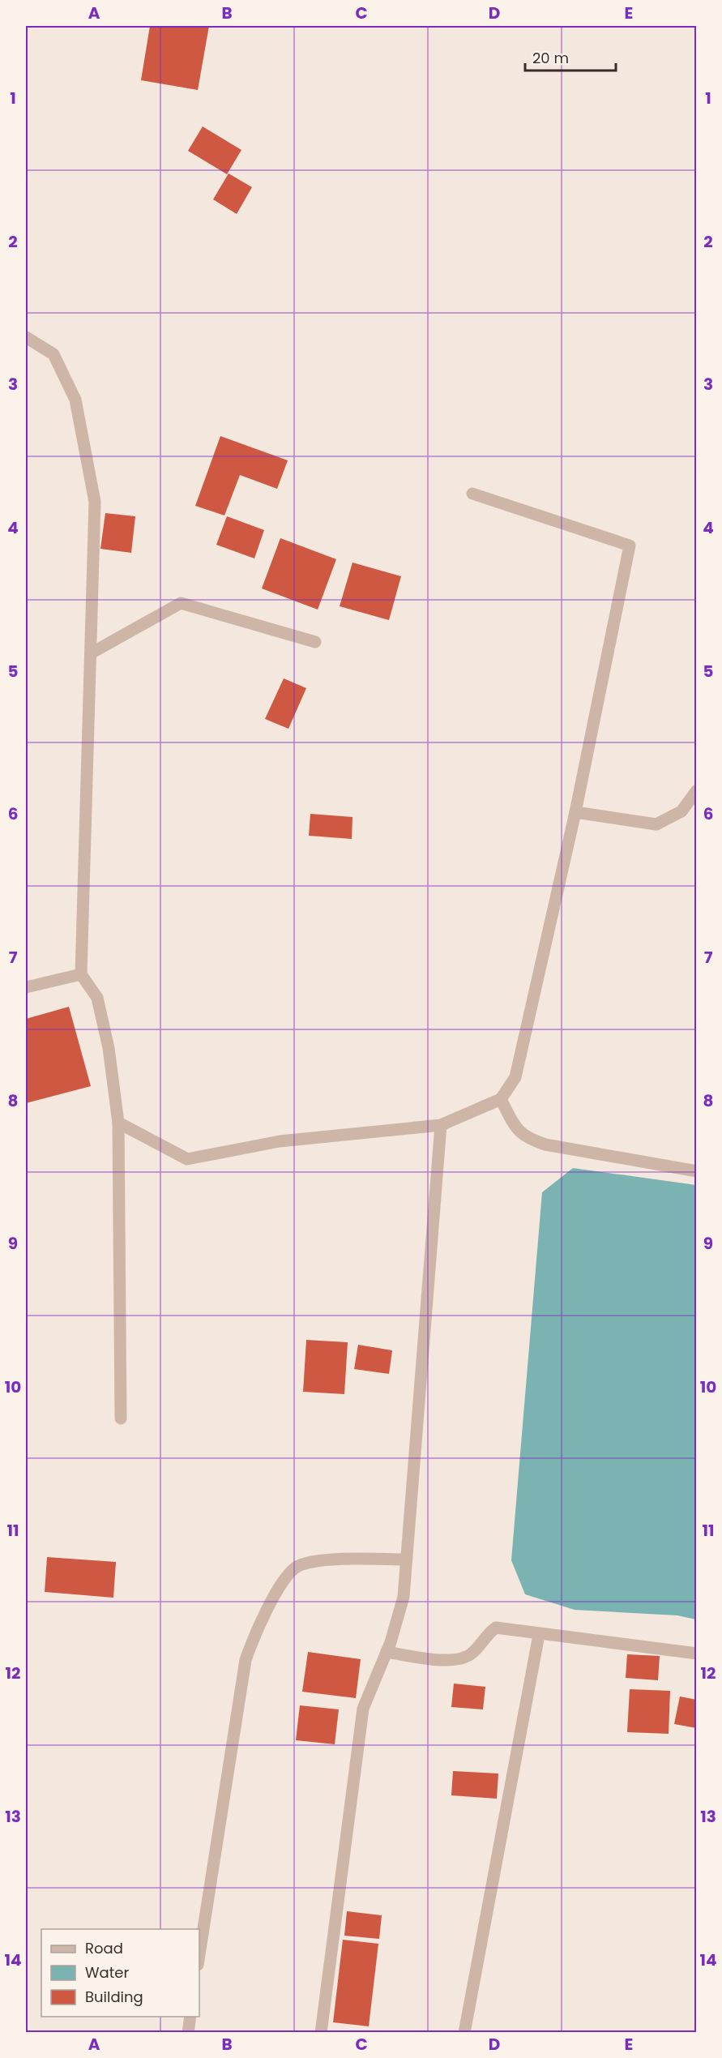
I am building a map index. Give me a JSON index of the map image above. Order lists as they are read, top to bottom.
{
  "legend": ["Road", "Water", "Building"],
  "scale_bar": "20 m",
  "grid": {
    "columns": [
      "A",
      "B",
      "C",
      "D",
      "E"
    ],
    "rows": [
      "1",
      "2",
      "3",
      "4",
      "5",
      "6",
      "7",
      "8",
      "9",
      "10",
      "11",
      "12",
      "13",
      "14"
    ]
  }
}
